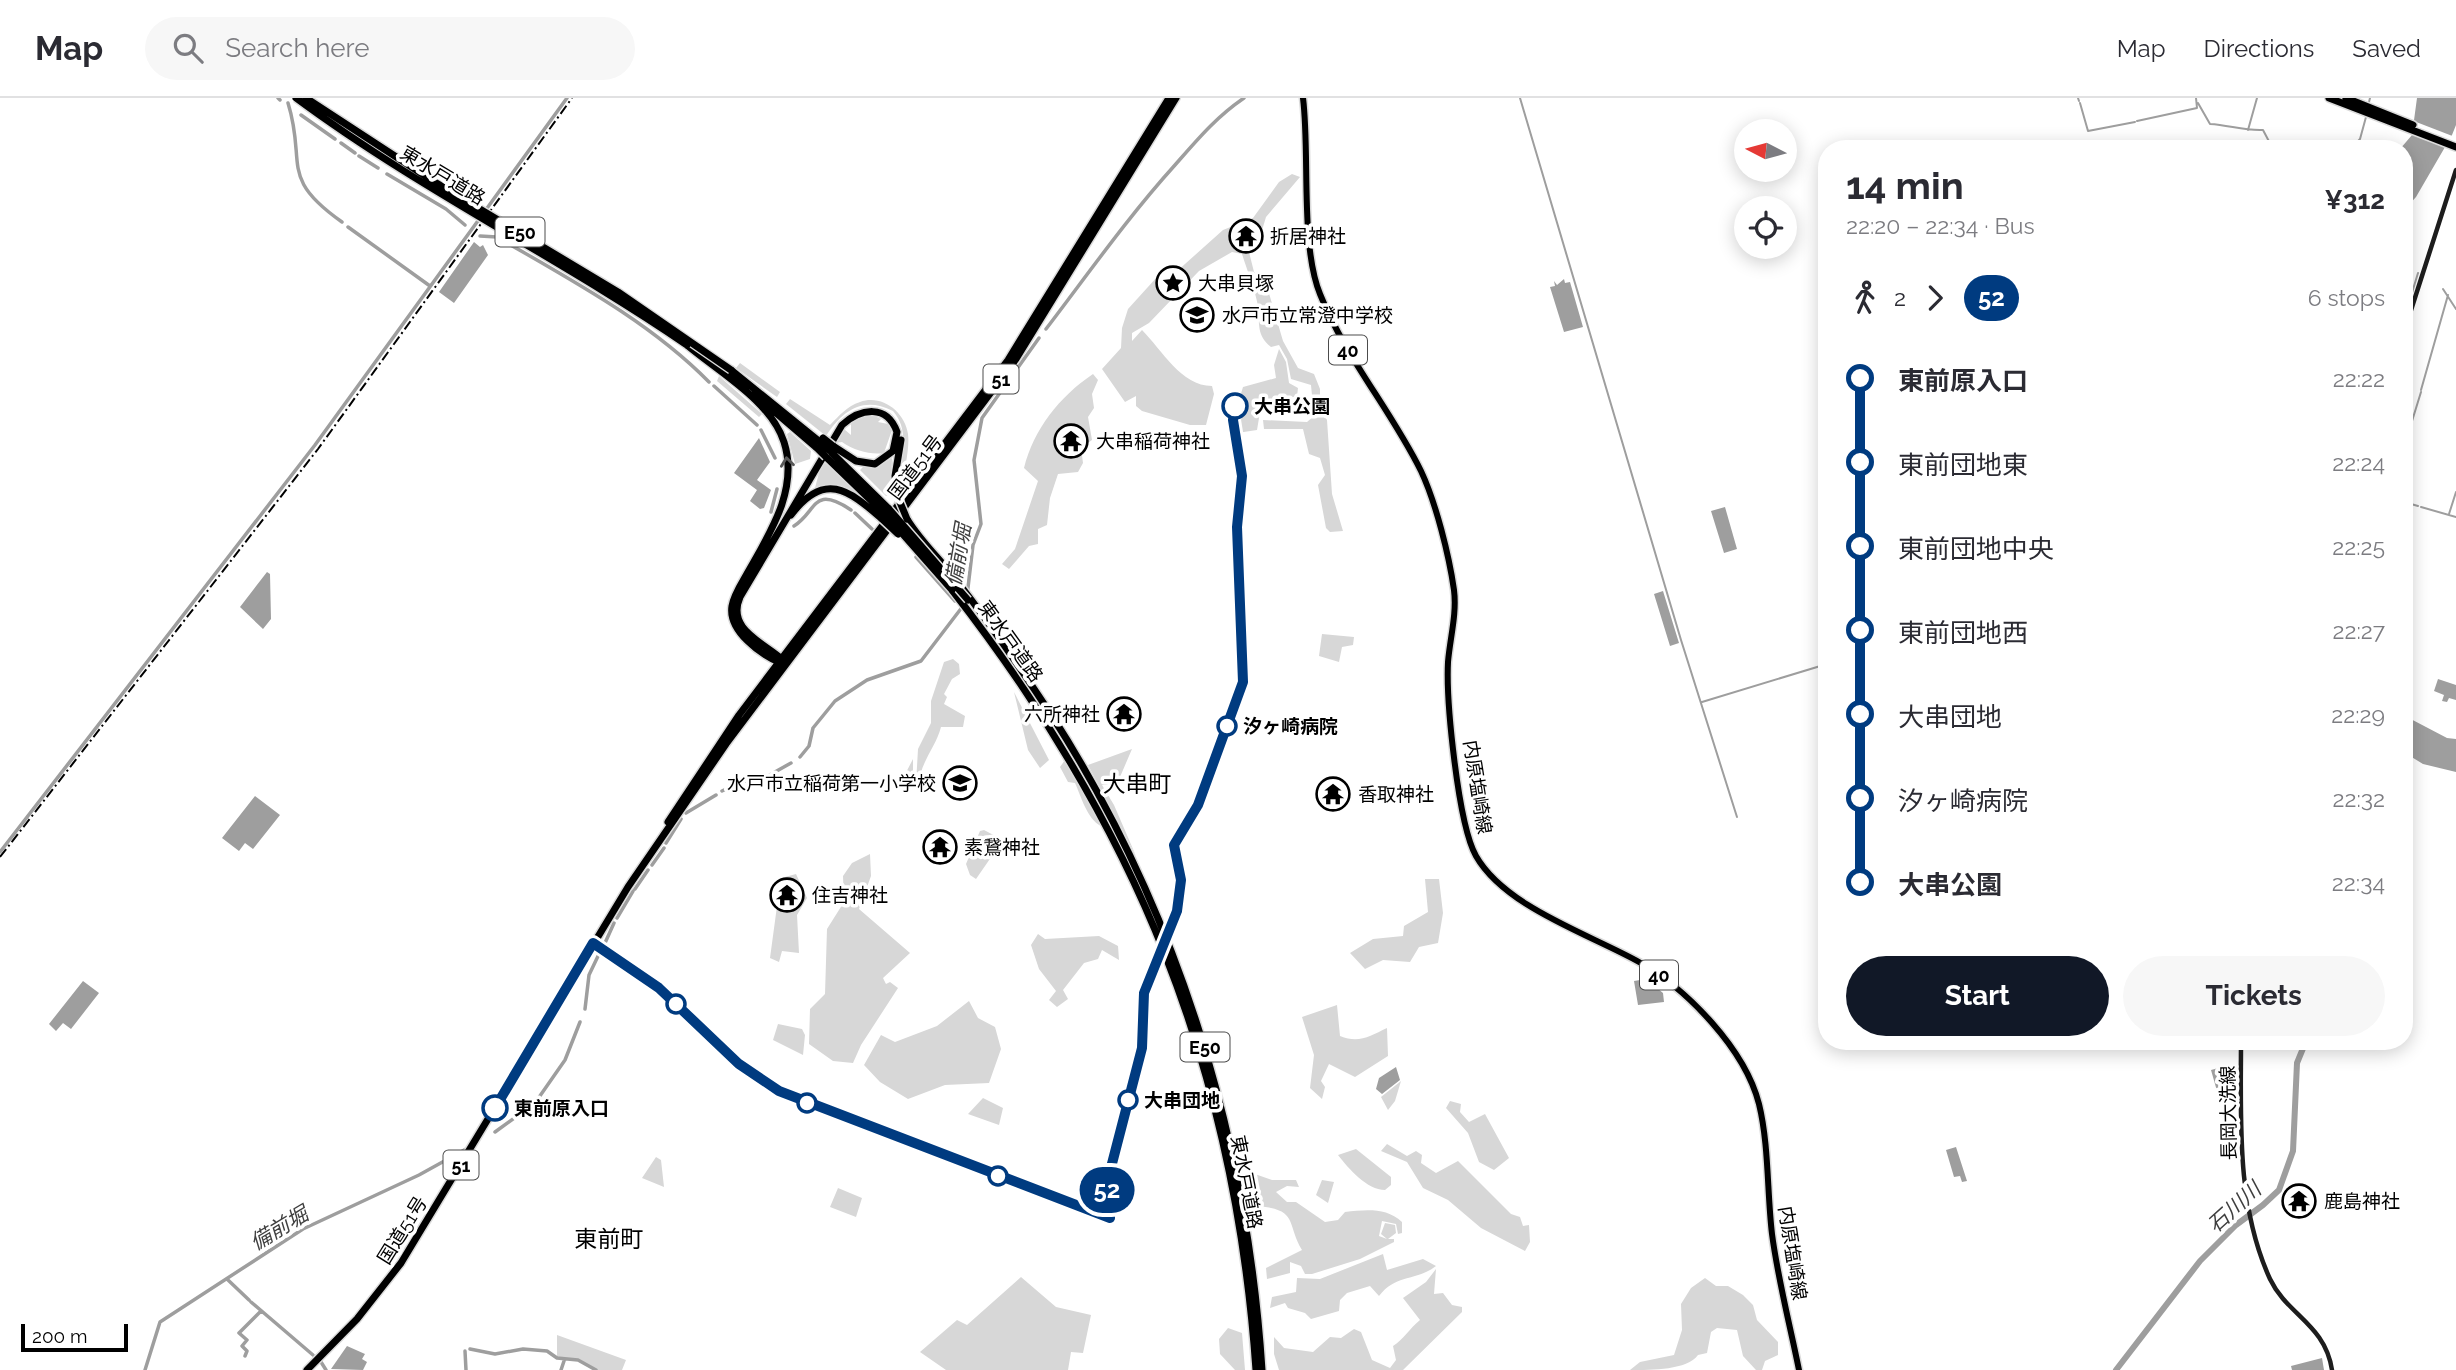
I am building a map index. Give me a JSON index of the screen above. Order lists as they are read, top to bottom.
{
  "streets": {
    "highway": [
      "東水戸道路",
      "E50",
      "51",
      "国道51号"
    ],
    "main road": ["40", "内原塩崎線", "長岡大洗線"]
  },
  "districts": ["大串町", "東前町"],
  "water": ["備前堀", "石川川"],
  "places": {
    "temple": [
      "折居神社",
      "大串稲荷神社",
      "六所神社",
      "香取神社",
      "素鵞神社",
      "住吉神社",
      "鹿島神社"
    ],
    "place": ["大串貝塚"],
    "school or university": ["水戸市立常澄中学校", "水戸市立稲荷第一小学校"],
    "other": [
      "大串公園",
      "汐ヶ崎病院",
      "大串団地",
      "東前原入口"
    ]
  },
  "lines": ["bus line 52"],
  "scale_bar": "200 m",
  "north": "left",
  "page": {
    "header": "Map",
    "search": "Search here",
    "nav": ["Map", "Directions", "Saved"],
    "on_map": "52",
    "heading": ["14 min", "22:20 – 22:34 · Bus", "¥312"],
    "legs": ["2", "52", "6 stops"],
    "list": [
      {
        "name": "東前原入口",
        "value": "22:22"
      },
      {
        "name": "東前団地東",
        "value": "22:24"
      },
      {
        "name": "東前団地中央",
        "value": "22:25"
      },
      {
        "name": "東前団地西",
        "value": "22:27"
      },
      {
        "name": "大串団地",
        "value": "22:29"
      },
      {
        "name": "汐ヶ崎病院",
        "value": "22:32"
      },
      {
        "name": "大串公園",
        "value": "22:34"
      }
    ],
    "buttons": ["Start", "Tickets"],
    "scale": "200 m"
  }
}
